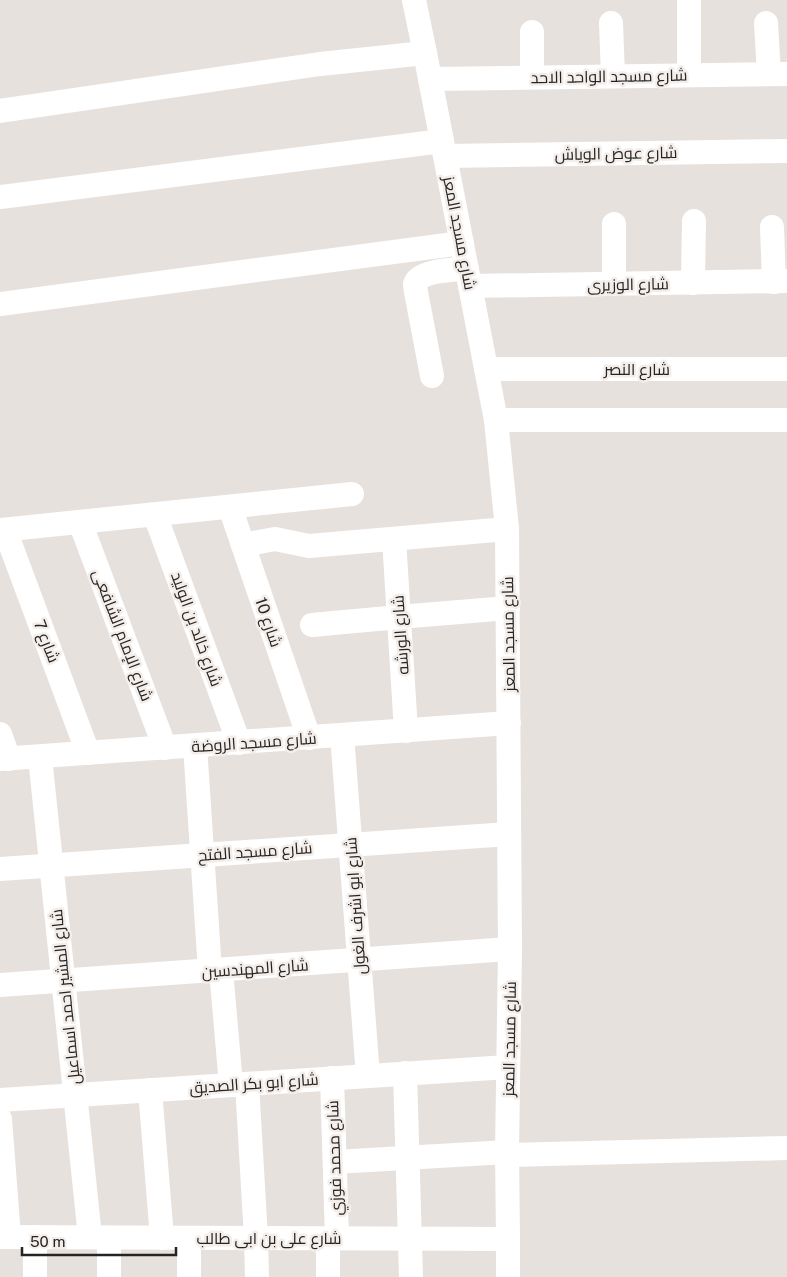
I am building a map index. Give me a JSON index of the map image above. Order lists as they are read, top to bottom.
{
  "streets": {
    "street": [
      "شارع مسجد الواحد الاحد",
      "شارع عوض الوياش",
      "شارع مسجد المعز",
      "شارع الوزيرى",
      "شارع النصر",
      "شارع 10",
      "شارع خالد بن الوليد",
      "شارع الإمام الشافعى",
      "شارع الورشه",
      "شارع 7",
      "شارع مسجد الروضة",
      "شارع مسجد الفتح",
      "شارع ابو اشرف الغول",
      "شارع المهندسين",
      "شارع المشير احمد اسماعيل",
      "شارع ابو بكر الصديق",
      "شارع محمد فوزي",
      "شارع على بن ابى طالب"
    ]
  },
  "crossings": [
    ["شارع مسجد الواحد الاحد", "شارع مسجد المعز"],
    ["شارع عوض الوياش", "شارع مسجد المعز"],
    ["شارع مسجد المعز", "شارع الوزيرى"],
    ["شارع مسجد المعز", "شارع النصر"],
    ["شارع مسجد المعز", "شارع مسجد الروضة"],
    ["شارع مسجد المعز", "شارع مسجد الفتح"],
    ["شارع مسجد المعز", "شارع المهندسين"],
    ["شارع مسجد المعز", "شارع ابو بكر الصديق"],
    ["شارع مسجد المعز", "شارع على بن ابى طالب"],
    ["شارع 10", "شارع مسجد الروضة"],
    ["شارع خالد بن الوليد", "شارع مسجد الروضة"],
    ["شارع الإمام الشافعى", "شارع مسجد الروضة"],
    ["شارع الورشه", "شارع مسجد الروضة"],
    ["شارع 7", "شارع مسجد الروضة"],
    ["شارع مسجد الروضة", "شارع ابو اشرف الغول"],
    ["شارع مسجد الروضة", "شارع المشير احمد اسماعيل"],
    ["شارع مسجد الفتح", "شارع ابو اشرف الغول"],
    ["شارع مسجد الفتح", "شارع المشير احمد اسماعيل"],
    ["شارع ابو اشرف الغول", "شارع المهندسين"],
    ["شارع ابو اشرف الغول", "شارع ابو بكر الصديق"],
    ["شارع المهندسين", "شارع المشير احمد اسماعيل"],
    ["شارع المشير احمد اسماعيل", "شارع ابو بكر الصديق"],
    ["شارع المشير احمد اسماعيل", "شارع على بن ابى طالب"],
    ["شارع ابو بكر الصديق", "شارع محمد فوزي"],
    ["شارع محمد فوزي", "شارع على بن ابى طالب"]
  ],
  "scale_bar": "50 m"
}
